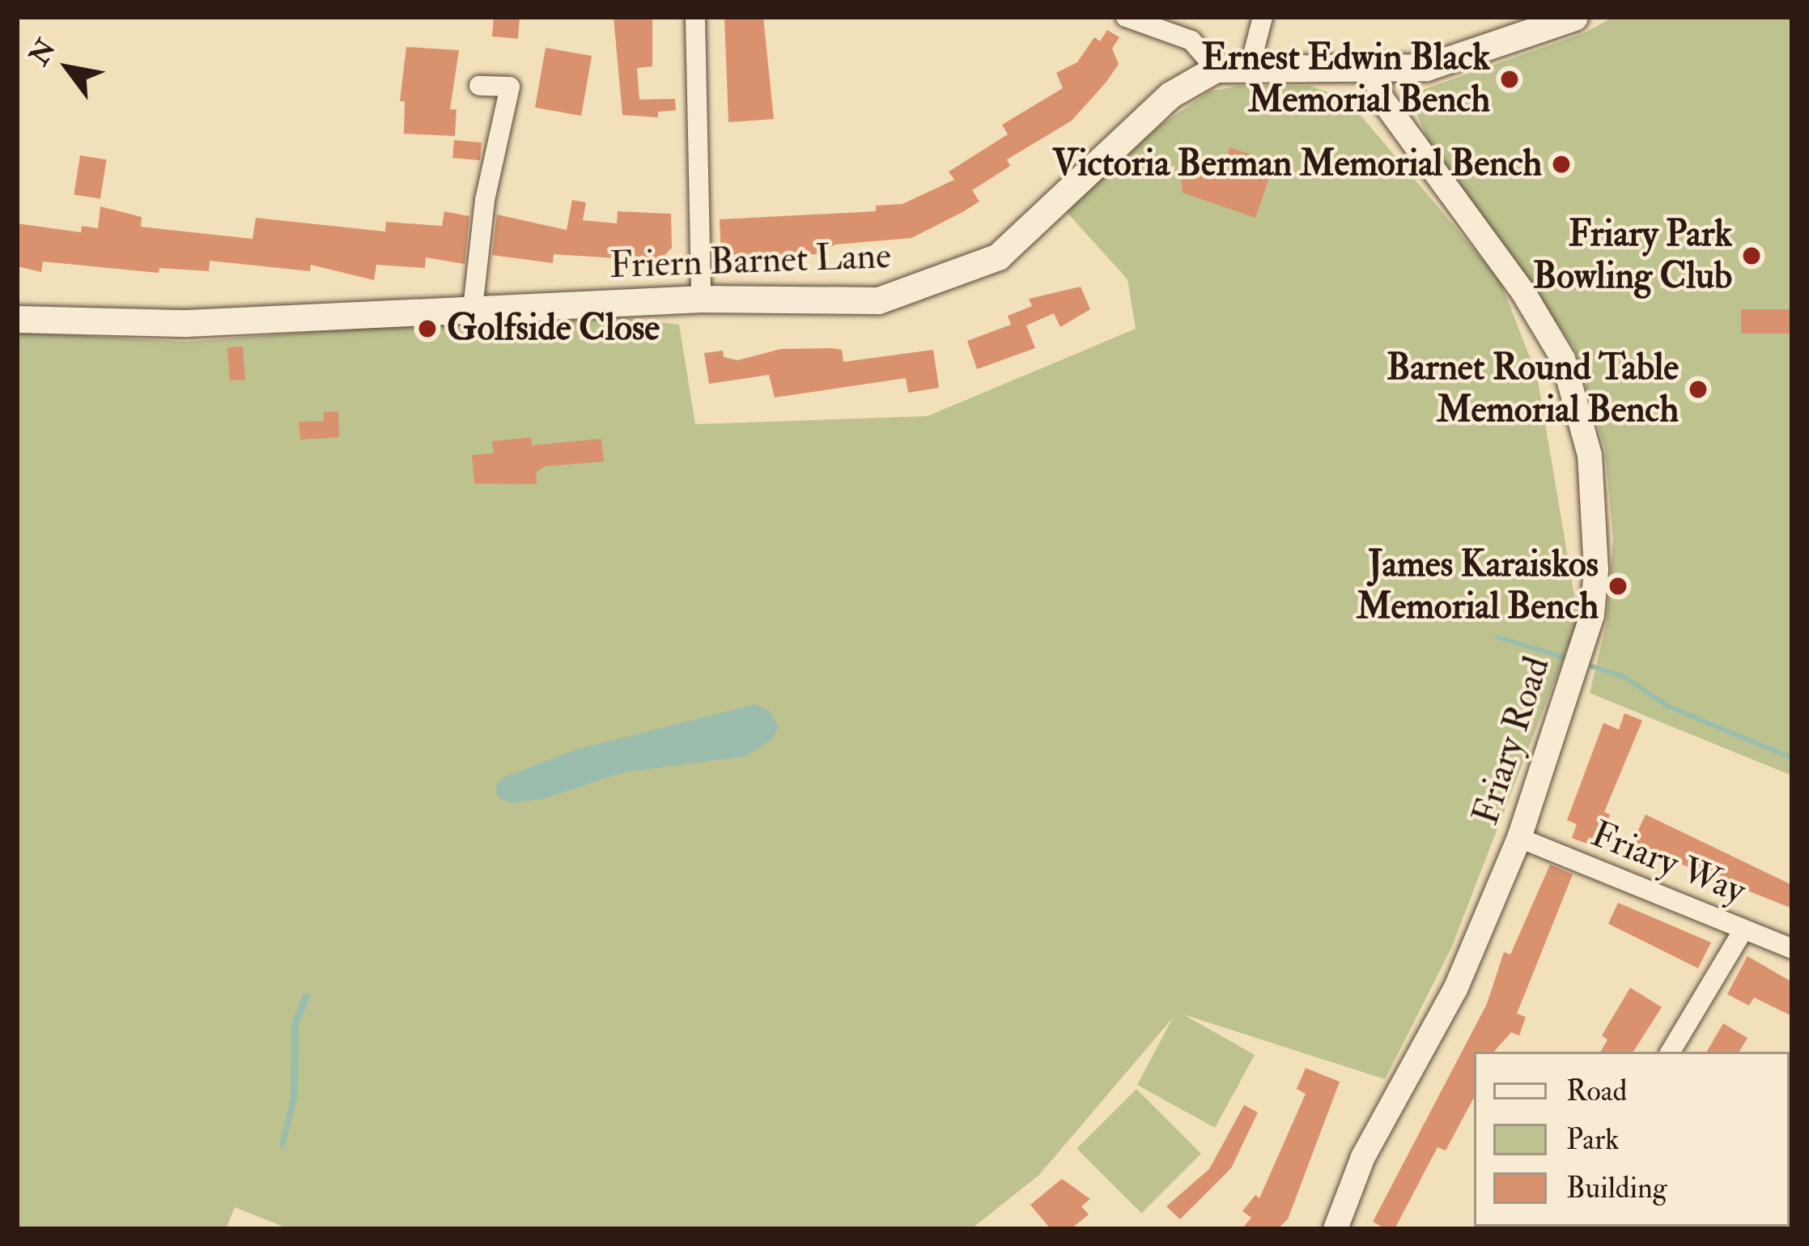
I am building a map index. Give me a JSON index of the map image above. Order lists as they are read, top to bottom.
{
  "streets": {
    "main road": ["Friern Barnet Lane"],
    "street": ["Friary Road", "Friary Way"]
  },
  "crossings": [
    ["Friern Barnet Lane", "Friary Road"],
    ["Friary Road", "Friary Way"]
  ],
  "places": [
    "Ernest Edwin Black Memorial Bench",
    "Victoria Berman Memorial Bench",
    "Friary Park Bowling Club",
    "Golfside Close",
    "Barnet Round Table Memorial Bench",
    "James Karaiskos Memorial Bench"
  ],
  "legend": ["Road", "Park", "Building"],
  "north": "top left"
}
